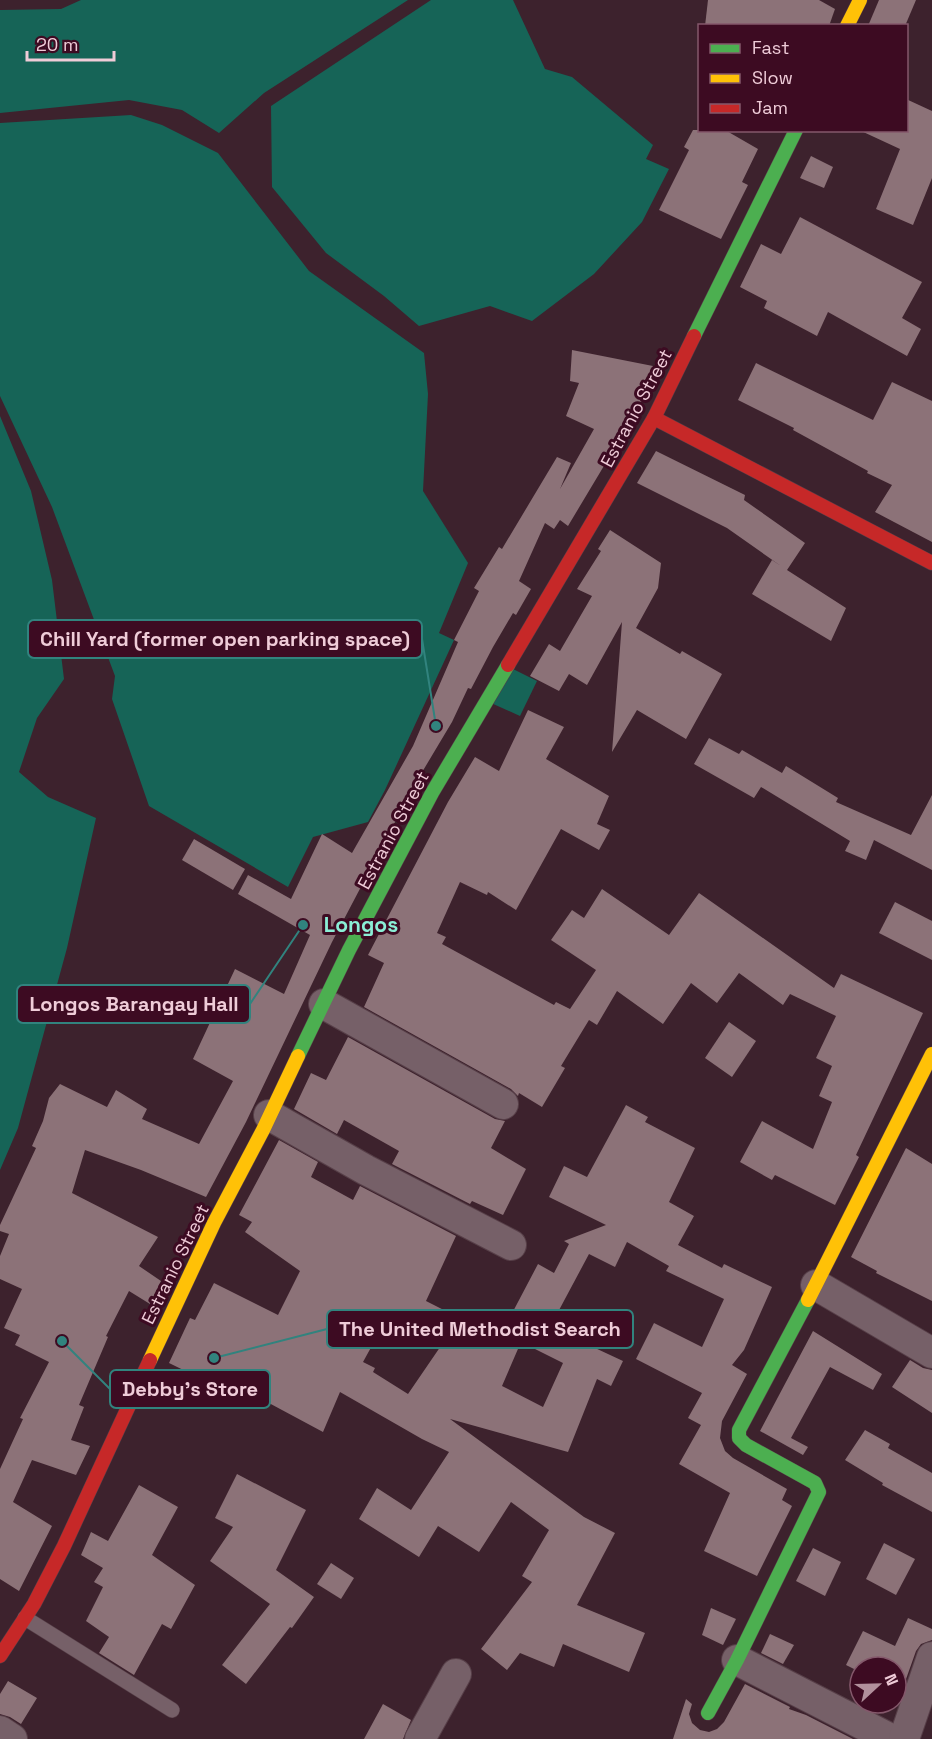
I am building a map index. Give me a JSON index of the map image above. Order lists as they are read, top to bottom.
{
  "streets": {
    "street": ["Estranio Street"]
  },
  "districts": ["Longos"],
  "places": [
    "Chill Yard (former open parking space)",
    "Longos Barangay Hall",
    "Debby's Store",
    "The United Methodist Search"
  ],
  "legend": ["Fast", "Slow", "Jam"],
  "scale_bar": "20 m",
  "north": "right"
}
